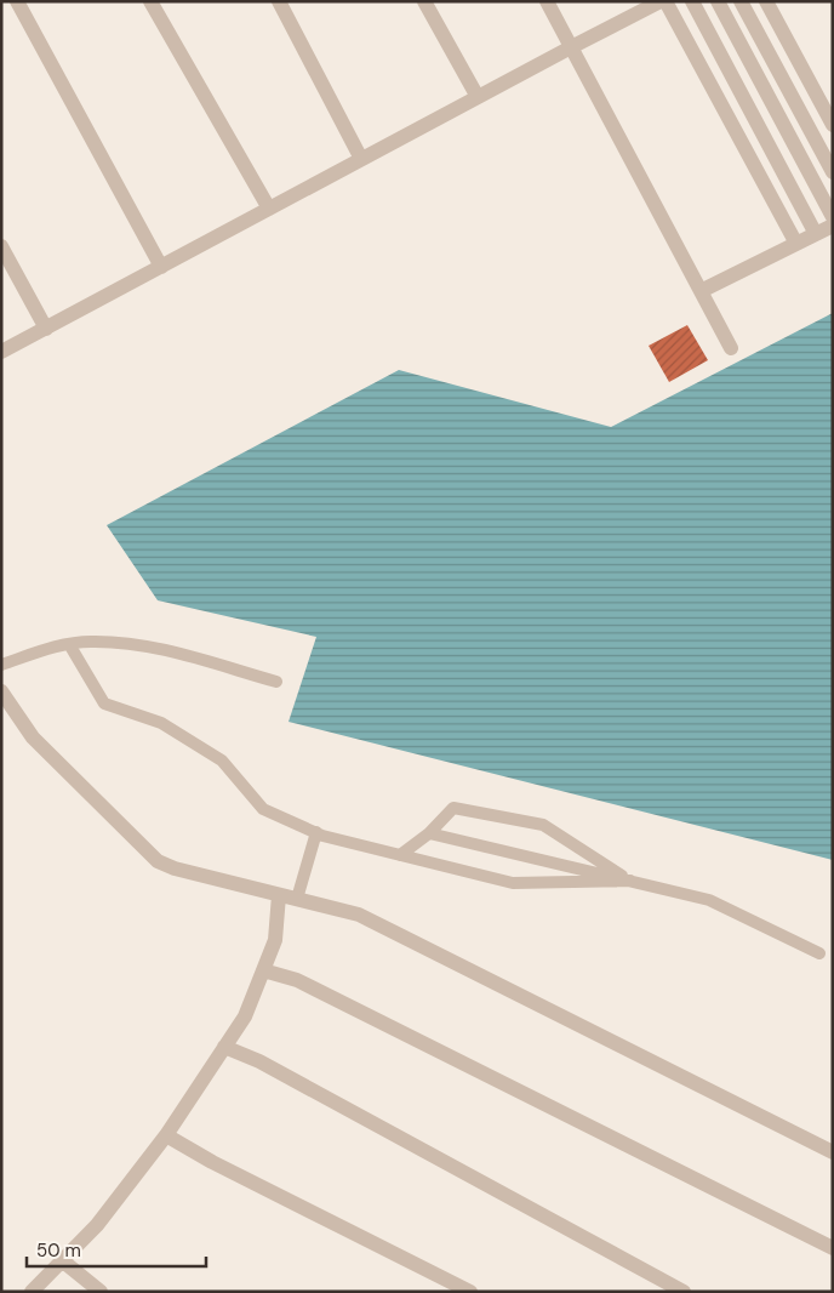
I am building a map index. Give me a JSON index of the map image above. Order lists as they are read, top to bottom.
{
  "scale_bar": "50 m"
}
